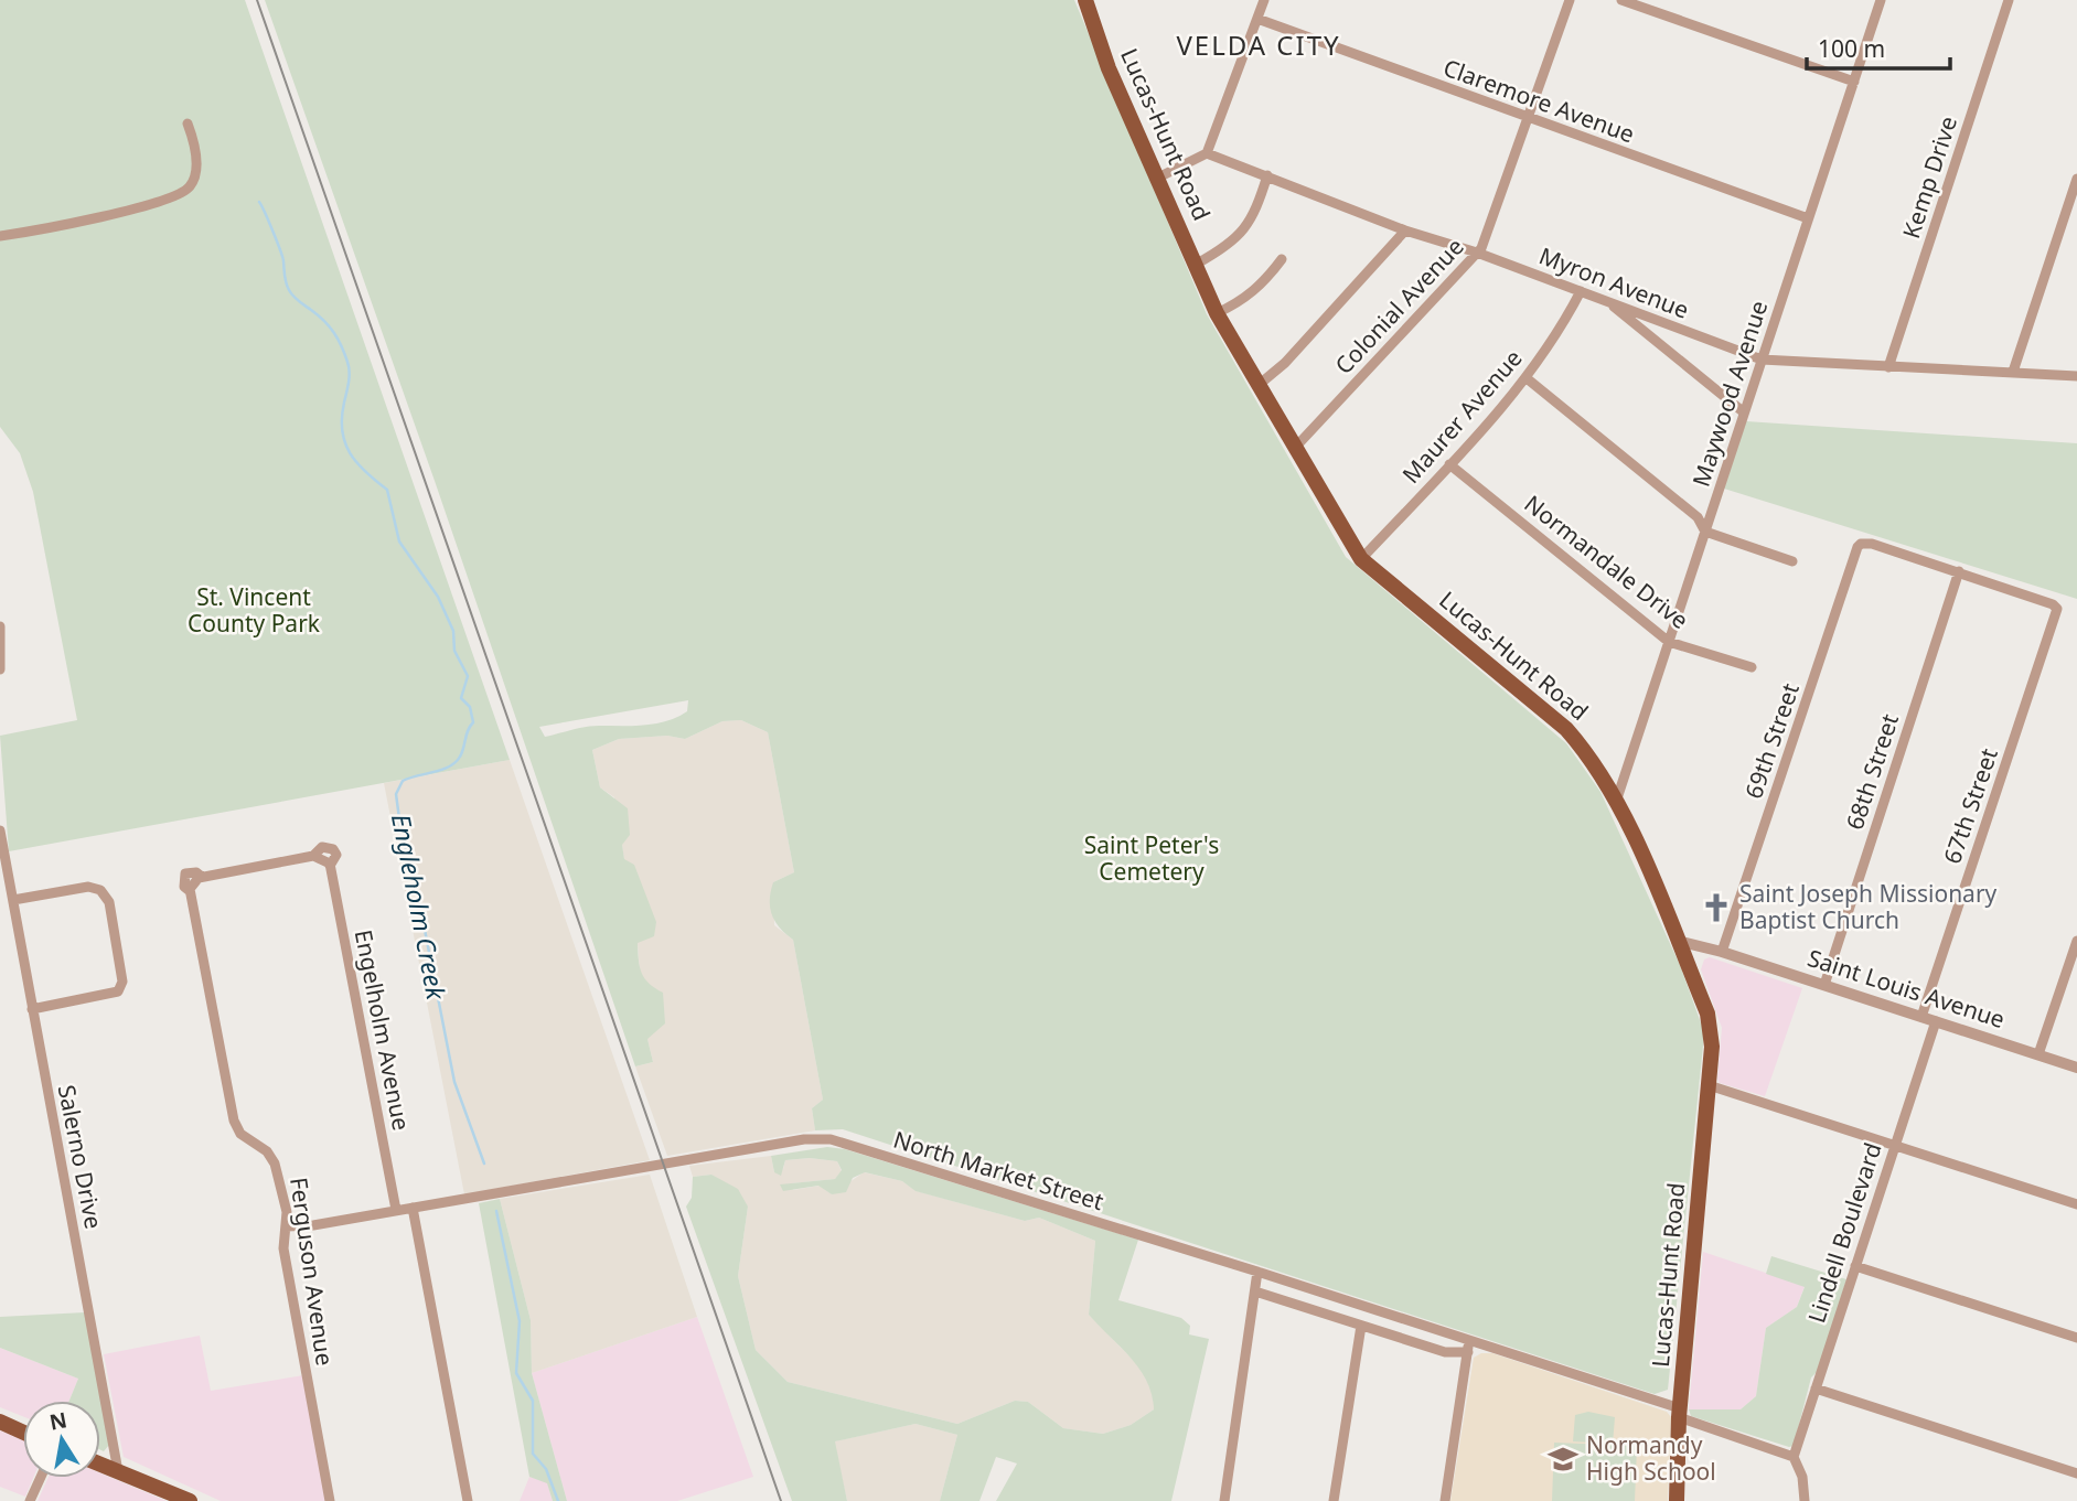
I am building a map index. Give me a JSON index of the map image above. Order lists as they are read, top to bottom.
{
  "streets": {
    "main road": ["Lucas-Hunt Road"],
    "street": [
      "Claremore Avenue",
      "Kemp Drive",
      "Myron Avenue",
      "Colonial Avenue",
      "Maywood Avenue",
      "Maurer Avenue",
      "Normandale Drive",
      "69th Street",
      "68th Street",
      "67th Street",
      "Saint Louis Avenue",
      "Engelholm Avenue",
      "Salerno Drive",
      "North Market Street",
      "Lindell Boulevard",
      "Ferguson Avenue"
    ]
  },
  "crossings": [
    ["Claremore Avenue", "Colonial Avenue"],
    ["Claremore Avenue", "Maywood Avenue"],
    ["Lucas-Hunt Road", "Colonial Avenue"],
    ["Lucas-Hunt Road", "Maywood Avenue"],
    ["Lucas-Hunt Road", "Maurer Avenue"],
    ["Lucas-Hunt Road", "Saint Louis Avenue"],
    ["Lucas-Hunt Road", "North Market Street"],
    ["Kemp Drive", "Myron Avenue"],
    ["Myron Avenue", "Colonial Avenue"],
    ["Myron Avenue", "Maywood Avenue"],
    ["Myron Avenue", "Maurer Avenue"],
    ["Maywood Avenue", "Normandale Drive"],
    ["Maurer Avenue", "Normandale Drive"],
    ["69th Street", "68th Street"],
    ["69th Street", "67th Street"],
    ["69th Street", "Saint Louis Avenue"],
    ["68th Street", "67th Street"],
    ["68th Street", "Saint Louis Avenue"],
    ["67th Street", "Saint Louis Avenue"],
    ["Saint Louis Avenue", "Lindell Boulevard"],
    ["Engelholm Avenue", "North Market Street"],
    ["Engelholm Avenue", "Ferguson Avenue"],
    ["North Market Street", "Lindell Boulevard"],
    ["North Market Street", "Ferguson Avenue"]
  ],
  "districts": ["VELDA CITY"],
  "water": ["Engleholm Creek"],
  "parks": ["St. Vincent County Park", "Saint Peter's Cemetery"],
  "places": {
    "church": ["Saint Joseph Missionary Baptist Church"],
    "school or university": ["Normandy High School"]
  },
  "scale_bar": "100 m",
  "north": "top"
}
